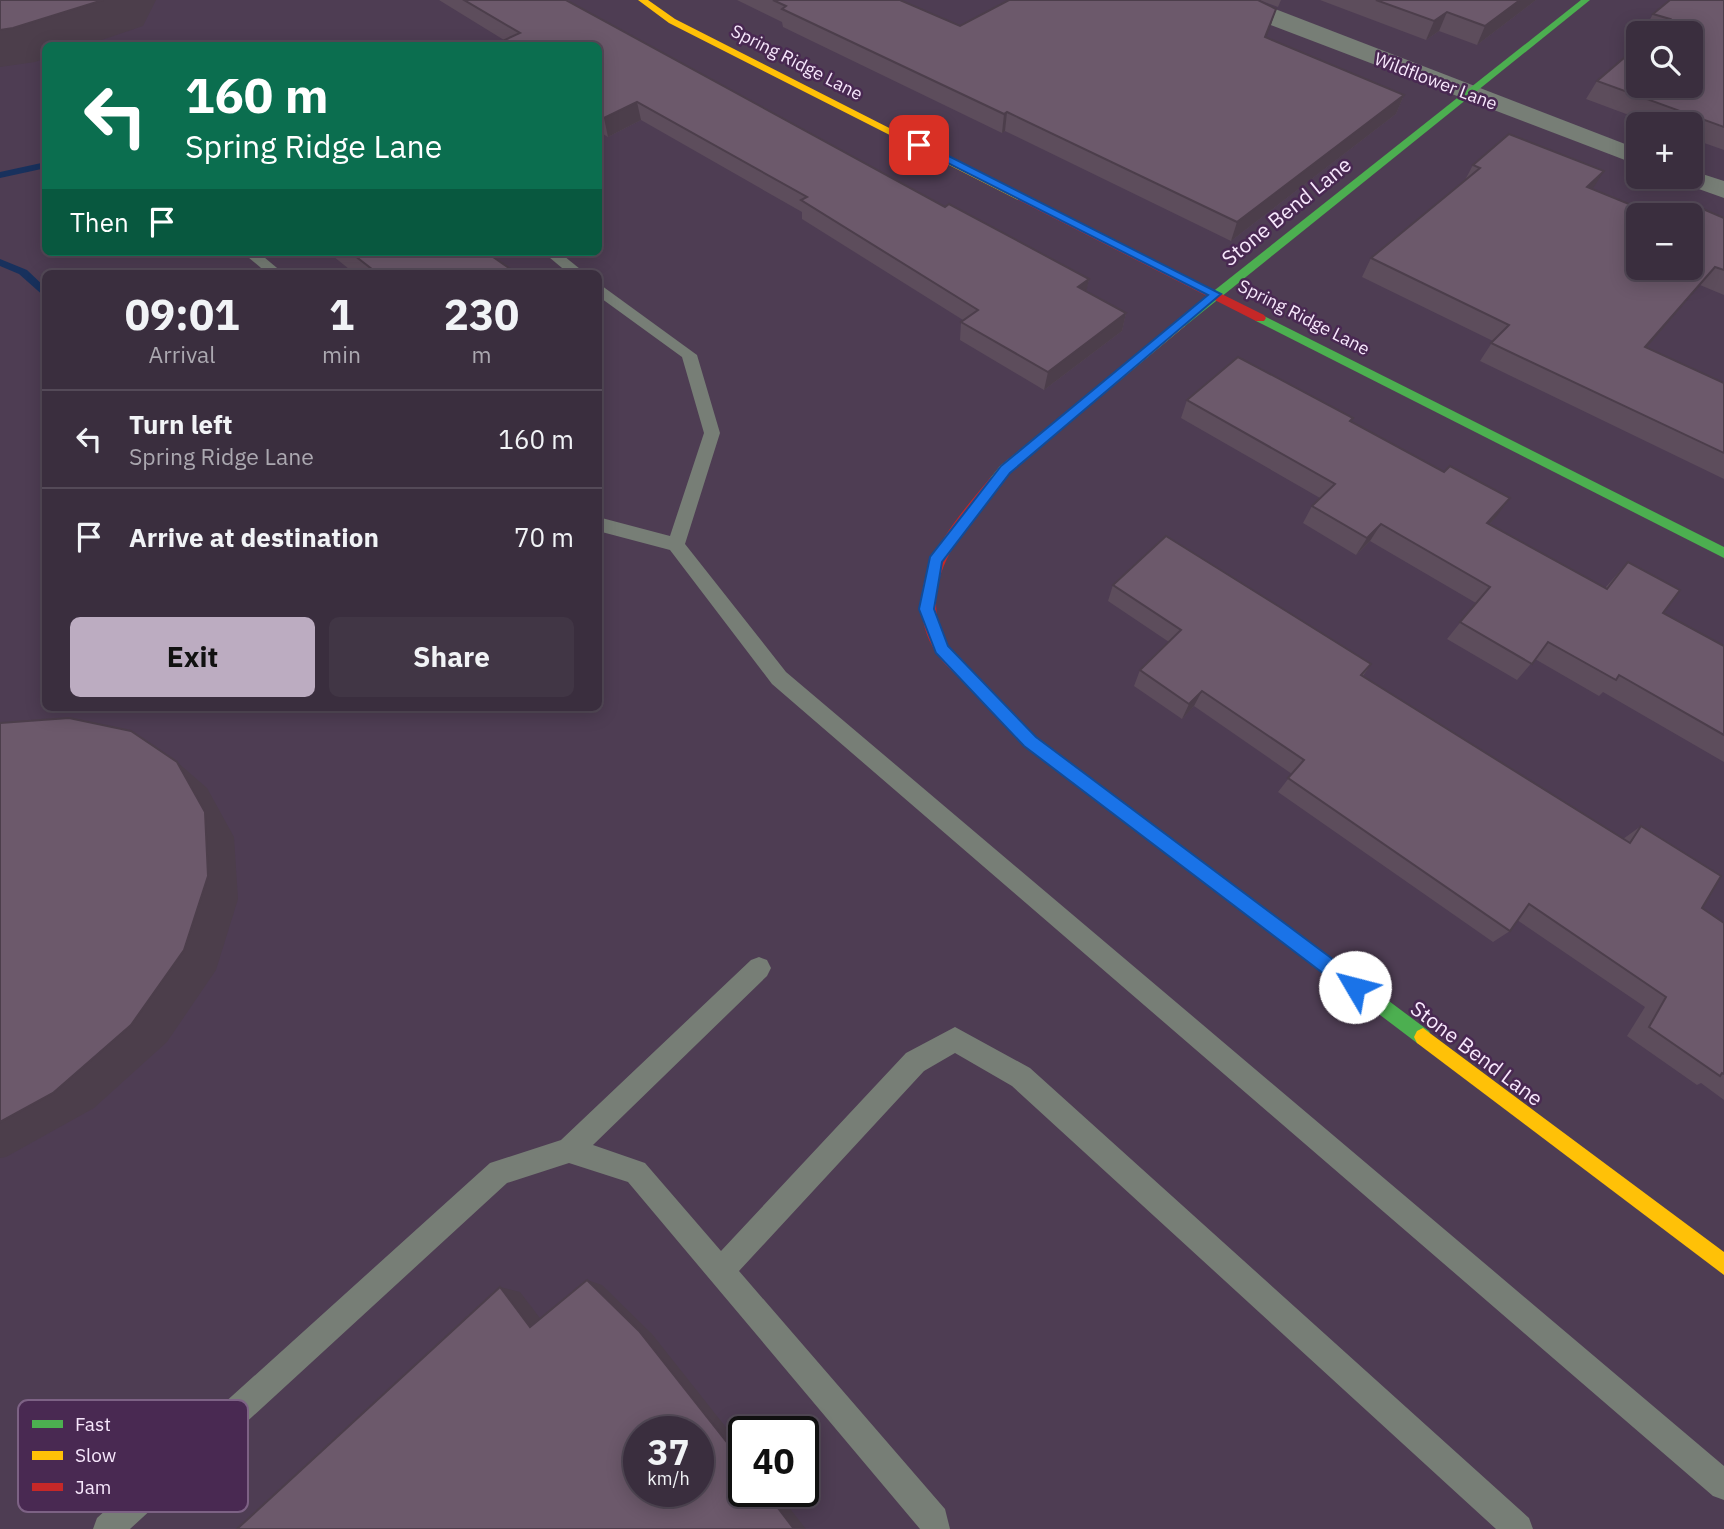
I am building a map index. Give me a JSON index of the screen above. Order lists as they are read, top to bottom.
{
  "streets": {
    "street": ["Spring Ridge Lane", "Wildflower Lane", "Stone Bend Lane"]
  },
  "crossings": [
    ["Spring Ridge Lane", "Stone Bend Lane"],
    ["Wildflower Lane", "Stone Bend Lane"]
  ],
  "legend": ["Fast", "Slow", "Jam"],
  "page": {
    "map_buttons": ["+", "−"],
    "turn": ["160 m", "Spring Ridge Lane"],
    "then": "Then",
    "eta": [
      "09:01",
      "Arrival",
      "1",
      "min",
      "230",
      "m"
    ],
    "list": [
      {
        "name": "Turn left",
        "note": "Spring Ridge Lane",
        "value": "160 m"
      },
      {
        "name": "Arrive at destination",
        "value": "70 m"
      }
    ],
    "buttons": ["Exit", "Share"],
    "speed": "37 km/h",
    "limit": "40"
  }
}
